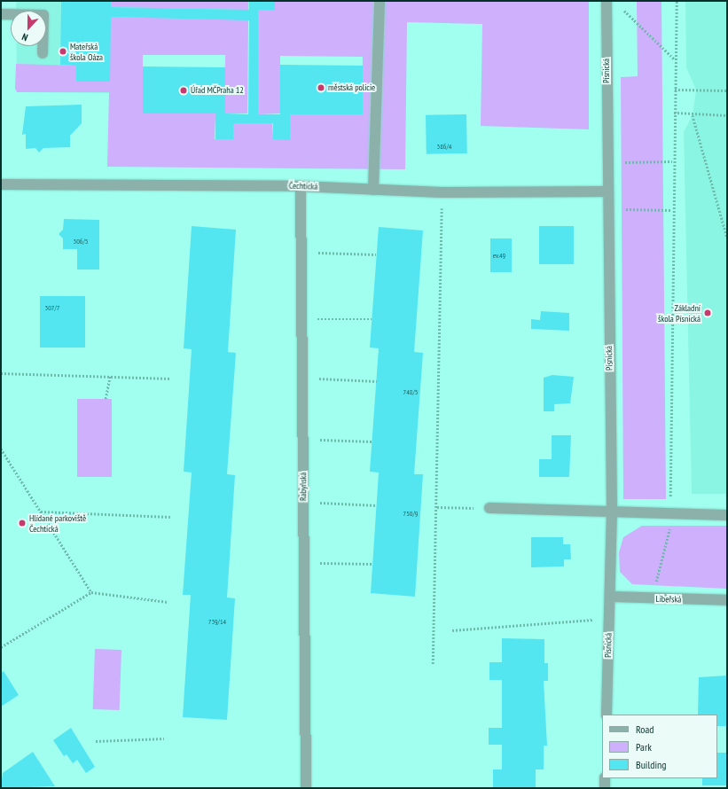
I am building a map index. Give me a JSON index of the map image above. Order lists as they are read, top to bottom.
{
  "streets": {
    "street": [
      "Písnická",
      "Čechtická",
      "Rabyňská",
      "Libeřská"
    ]
  },
  "crossings": [
    ["Písnická", "Čechtická"],
    ["Písnická", "Libeřská"],
    ["Čechtická", "Rabyňská"]
  ],
  "places": [
    "Mateřská škola Oáza",
    "městská policie",
    "Úřad MČPraha 12",
    "Základní škola Písnická",
    "Hlídané parkoviště Čechtická"
  ],
  "house_numbers": [
    "386/4",
    "306/5",
    "ev.49",
    "307/7",
    "748/5",
    "750/9",
    "739/14"
  ],
  "legend": ["Road", "Park", "Building"],
  "north": "bottom"
}
